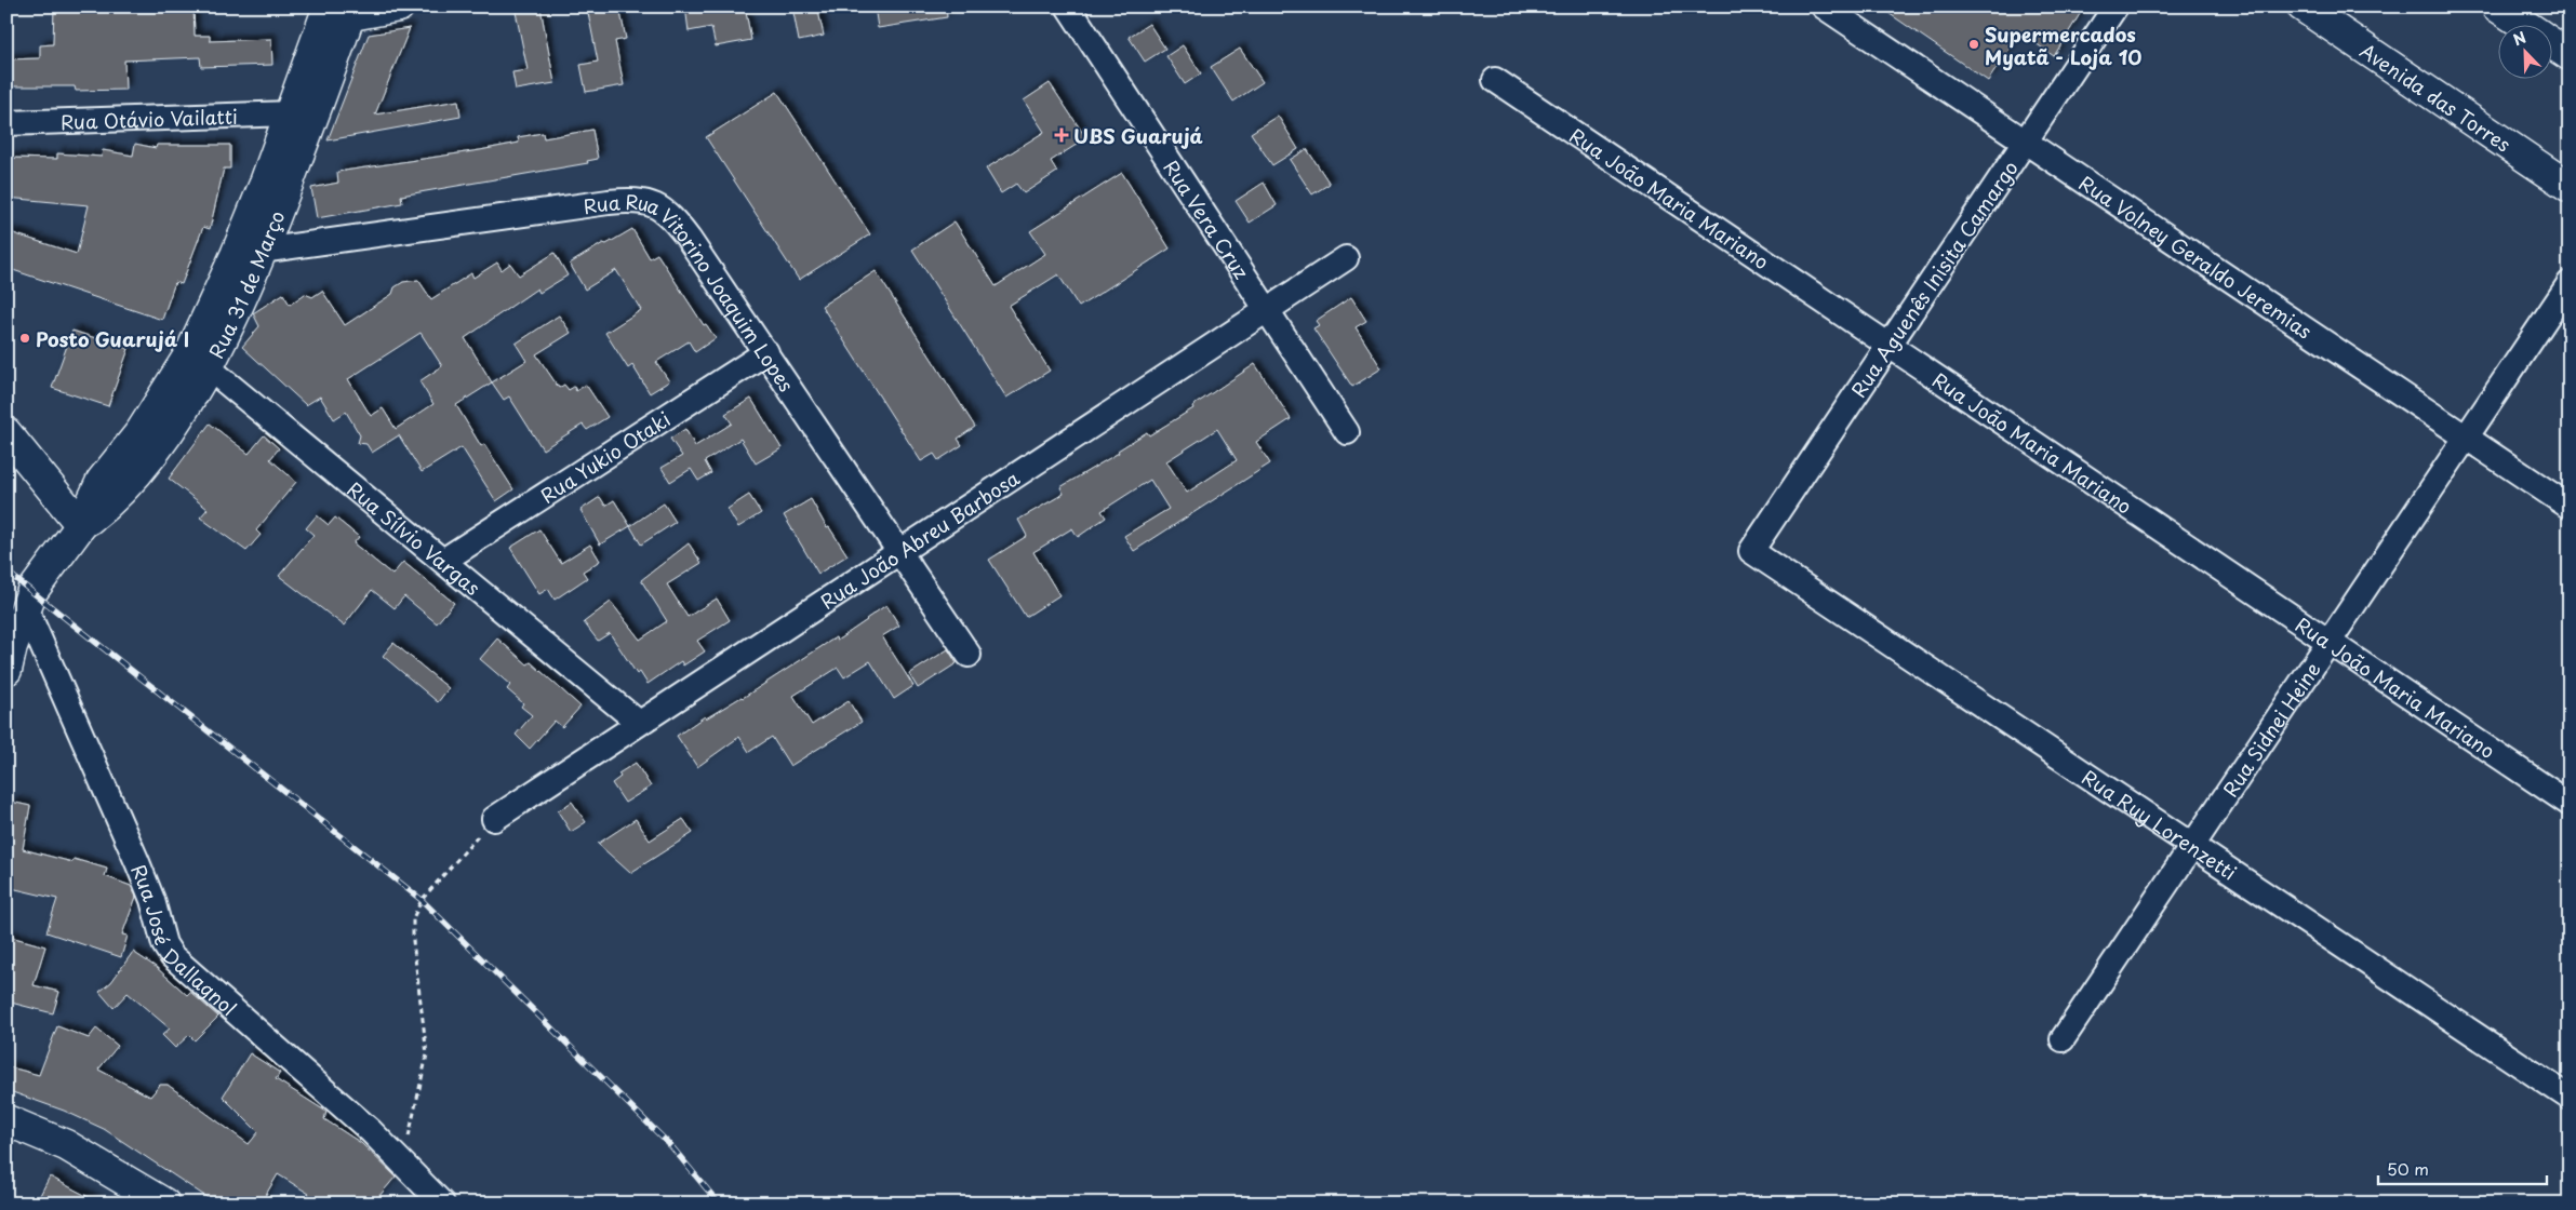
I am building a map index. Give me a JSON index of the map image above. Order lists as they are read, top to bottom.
{
  "streets": {
    "main road": ["Avenida das Torres", "Rua 31 de Março"],
    "street": [
      "Rua Otávio Vailatti",
      "Rua João Maria Mariano",
      "Rua Vera Cruz",
      "Rua Volney Geraldo Jeremias",
      "Rua Aguenês Inisita Camargo",
      "Rua Rua Vitorino Joaquim Lopes",
      "Rua Yukio Otaki",
      "Rua Sílvio Vargas",
      "Rua João Abreu Barbosa",
      "Rua Sidnei Heine",
      "Rua Ruy Lorenzetti",
      "Rua José Dallagnol"
    ]
  },
  "crossings": [
    ["Rua Otávio Vailatti", "Rua 31 de Março"],
    ["Rua João Maria Mariano", "Rua Aguenês Inisita Camargo"],
    ["Rua João Maria Mariano", "Rua Sidnei Heine"],
    ["Rua Vera Cruz", "Rua João Abreu Barbosa"],
    ["Rua Volney Geraldo Jeremias", "Rua Aguenês Inisita Camargo"],
    ["Rua Volney Geraldo Jeremias", "Rua Sidnei Heine"],
    ["Rua Aguenês Inisita Camargo", "Rua Ruy Lorenzetti"],
    ["Rua 31 de Março", "Rua Rua Vitorino Joaquim Lopes"],
    ["Rua 31 de Março", "Rua Sílvio Vargas"],
    ["Rua 31 de Março", "Rua José Dallagnol"],
    ["Rua Rua Vitorino Joaquim Lopes", "Rua Yukio Otaki"],
    ["Rua Rua Vitorino Joaquim Lopes", "Rua João Abreu Barbosa"],
    ["Rua Yukio Otaki", "Rua Sílvio Vargas"],
    ["Rua Sílvio Vargas", "Rua João Abreu Barbosa"],
    ["Rua Sidnei Heine", "Rua Ruy Lorenzetti"]
  ],
  "places": {
    "other": ["Supermercados Myatã - Loja 10", "Posto Guarujá I"],
    "health": ["UBS Guarujá"]
  },
  "scale_bar": "50 m",
  "north": "top left"
}
